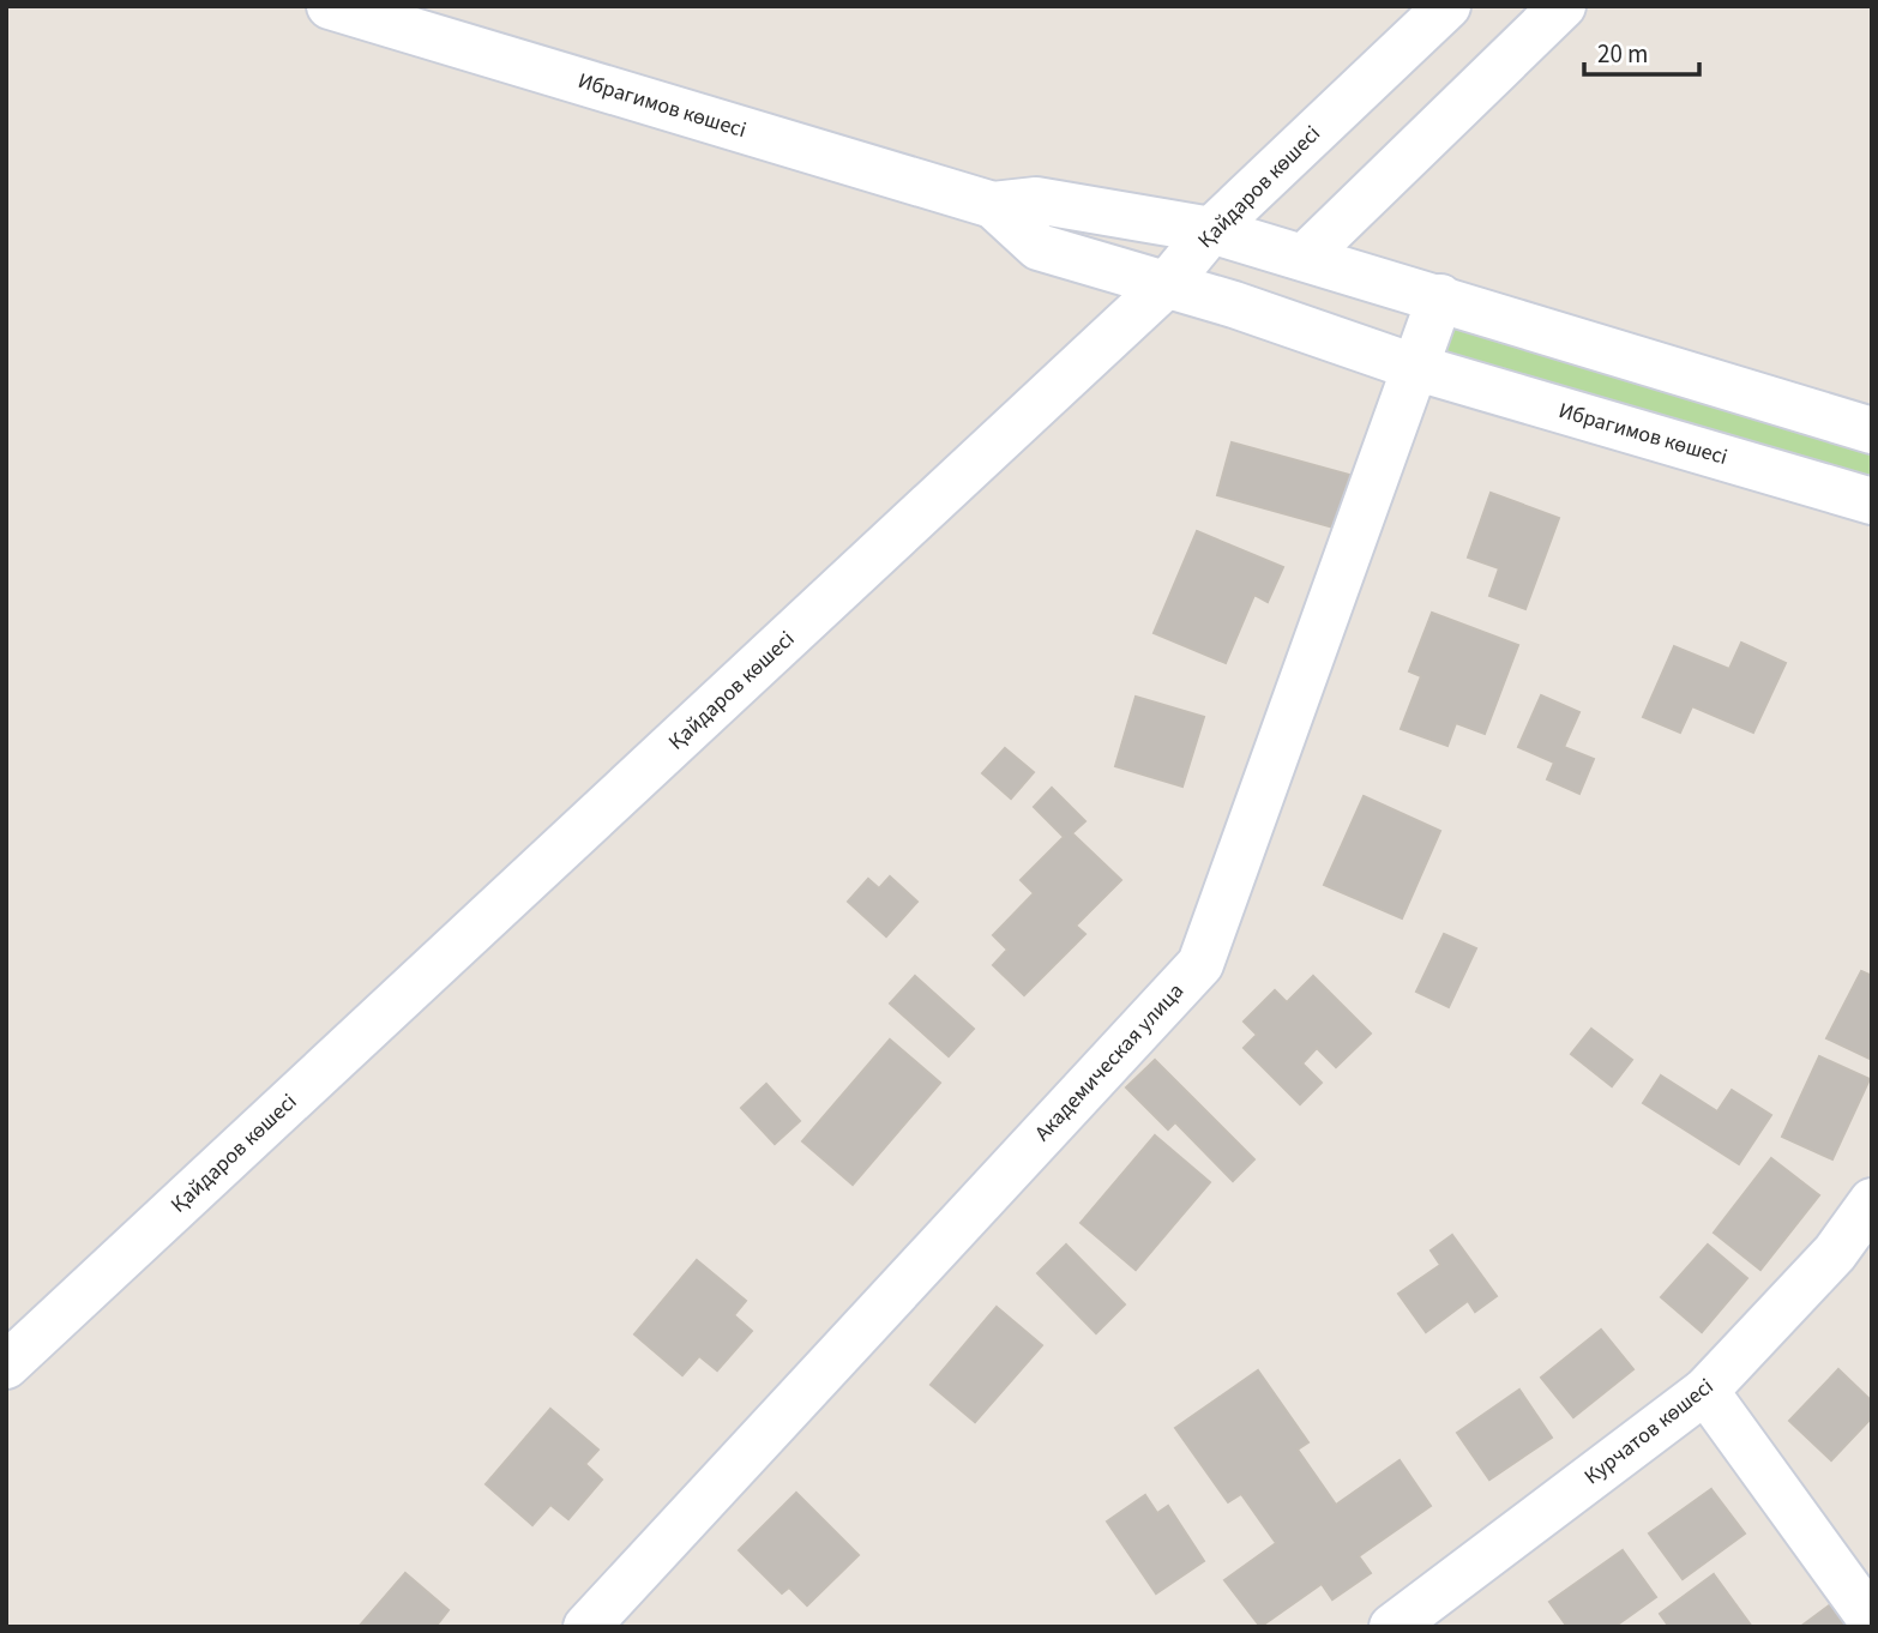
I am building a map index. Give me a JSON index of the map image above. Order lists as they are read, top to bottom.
{
  "streets": {
    "street": [
      "Ибрагимов көшесі",
      "Қайдаров көшесі",
      "Академическая улица",
      "Курчатов көшесі"
    ]
  },
  "crossings": [
    ["Ибрагимов көшесі", "Қайдаров көшесі"],
    ["Ибрагимов көшесі", "Академическая улица"]
  ],
  "scale_bar": "20 m"
}
